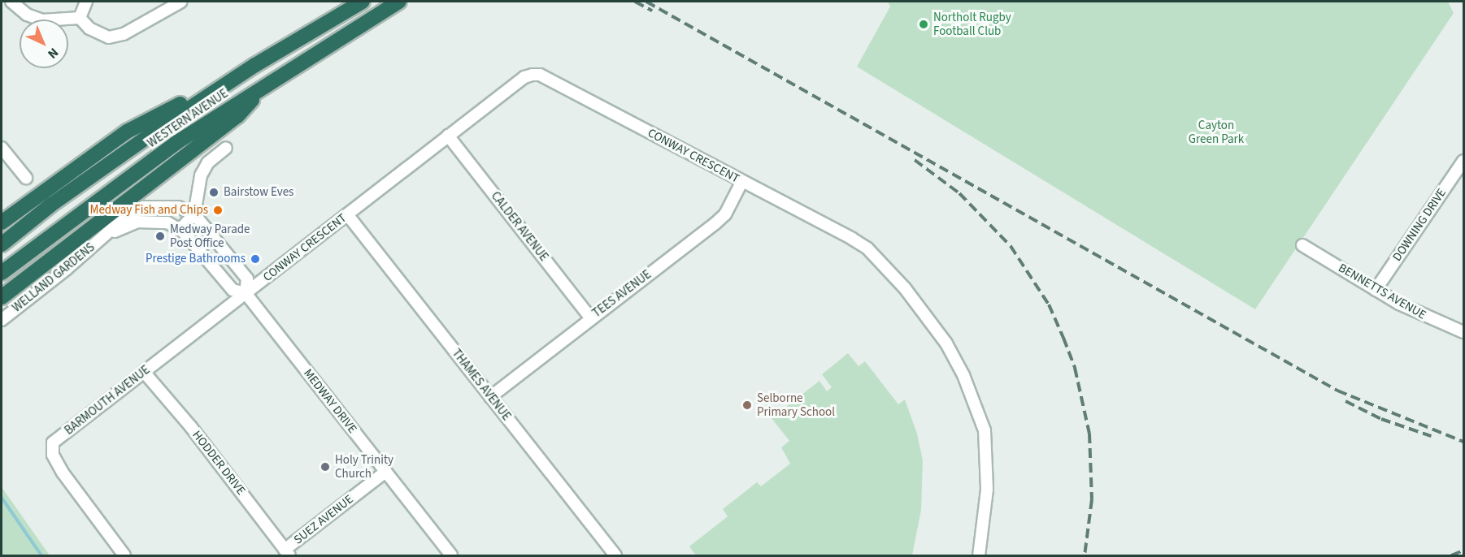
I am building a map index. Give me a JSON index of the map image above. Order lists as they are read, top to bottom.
{
  "streets": {
    "highway": ["WESTERN AVENUE"],
    "street": [
      "CONWAY CRESCENT",
      "DOWNING DRIVE",
      "CALDER AVENUE",
      "WELLAND GARDENS",
      "BENNETTS AVENUE",
      "TEES AVENUE",
      "THAMES AVENUE",
      "BARMOUTH AVENUE",
      "MEDWAY DRIVE",
      "HODDER DRIVE",
      "SUEZ AVENUE"
    ]
  },
  "crossings": [
    ["CONWAY CRESCENT", "CALDER AVENUE"],
    ["CONWAY CRESCENT", "TEES AVENUE"],
    ["CONWAY CRESCENT", "THAMES AVENUE"],
    ["CONWAY CRESCENT", "BARMOUTH AVENUE"],
    ["CONWAY CRESCENT", "MEDWAY DRIVE"],
    ["DOWNING DRIVE", "BENNETTS AVENUE"],
    ["CALDER AVENUE", "TEES AVENUE"],
    ["TEES AVENUE", "THAMES AVENUE"],
    ["BARMOUTH AVENUE", "MEDWAY DRIVE"],
    ["BARMOUTH AVENUE", "HODDER DRIVE"],
    ["MEDWAY DRIVE", "SUEZ AVENUE"],
    ["HODDER DRIVE", "SUEZ AVENUE"]
  ],
  "parks": ["Cayton Green Park"],
  "places": [
    "Northolt Rugby Football Club",
    "Bairstow Eves",
    "Medway Fish and Chips",
    "Medway Parade Post Office",
    "Prestige Bathrooms",
    "Selborne Primary School",
    "Holy Trinity Church"
  ],
  "north": "bottom right"
}
